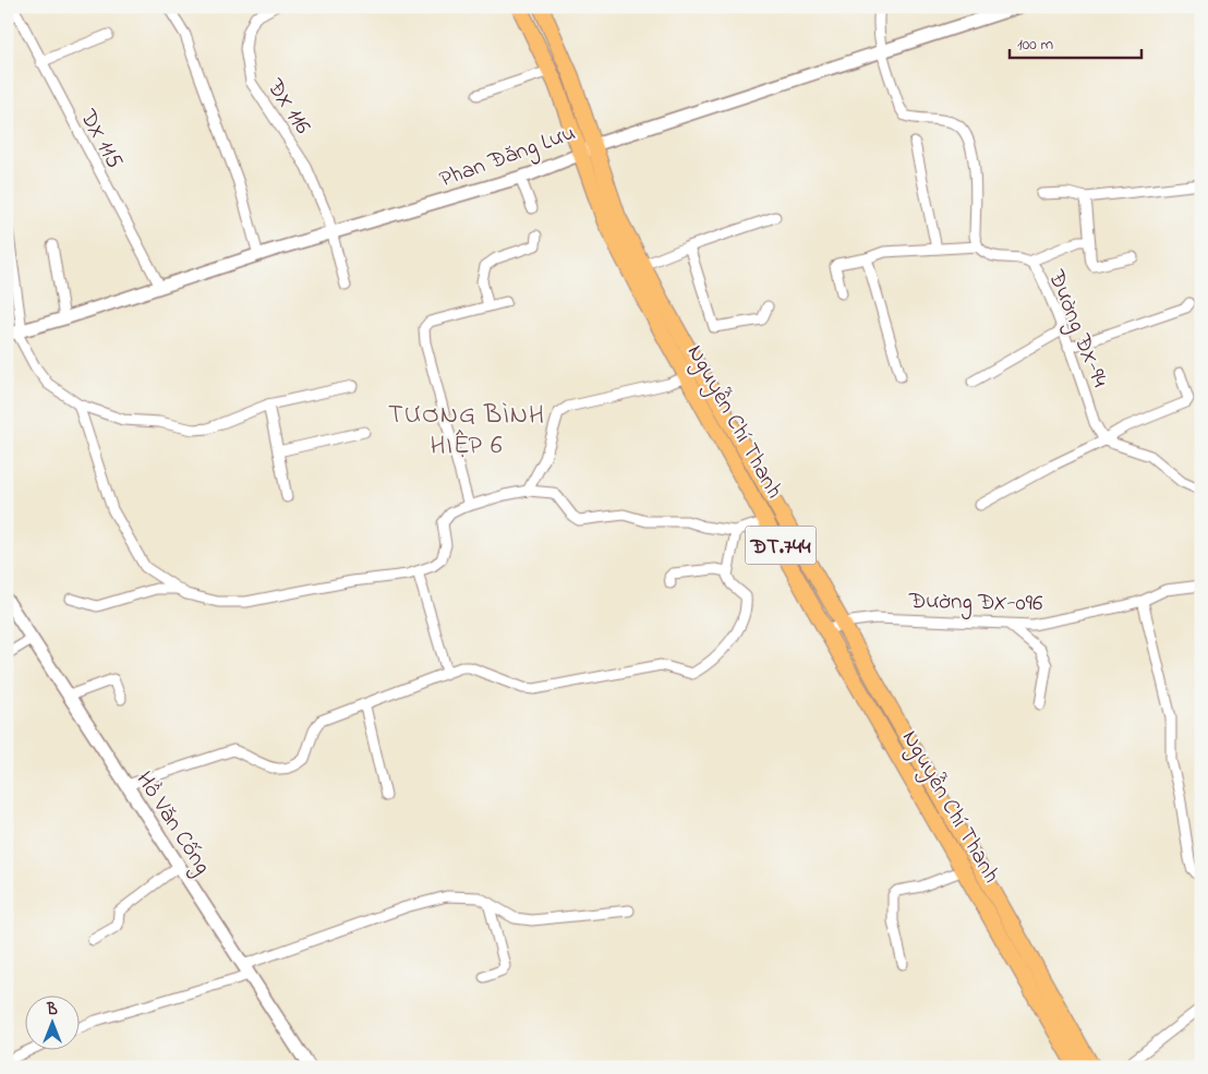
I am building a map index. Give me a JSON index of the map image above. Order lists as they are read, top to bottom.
{
  "streets": {
    "main road": ["Nguyễn Chí Thanh", "ĐT.744"],
    "street": [
      "ĐX 116",
      "DX 115",
      "Phan Đăng Lưu",
      "Đường ĐX-94",
      "Đường ĐX-096",
      "Hồ Văn Cống"
    ]
  },
  "crossings": [
    ["ĐX 116", "Phan Đăng Lưu"],
    ["DX 115", "Phan Đăng Lưu"],
    ["Phan Đăng Lưu", "Nguyễn Chí Thanh"],
    ["Nguyễn Chí Thanh", "Đường ĐX-096"]
  ],
  "districts": ["TƯƠNG BÌNH HIỆP 6"],
  "scale_bar": "100 m",
  "north": "top"
}
